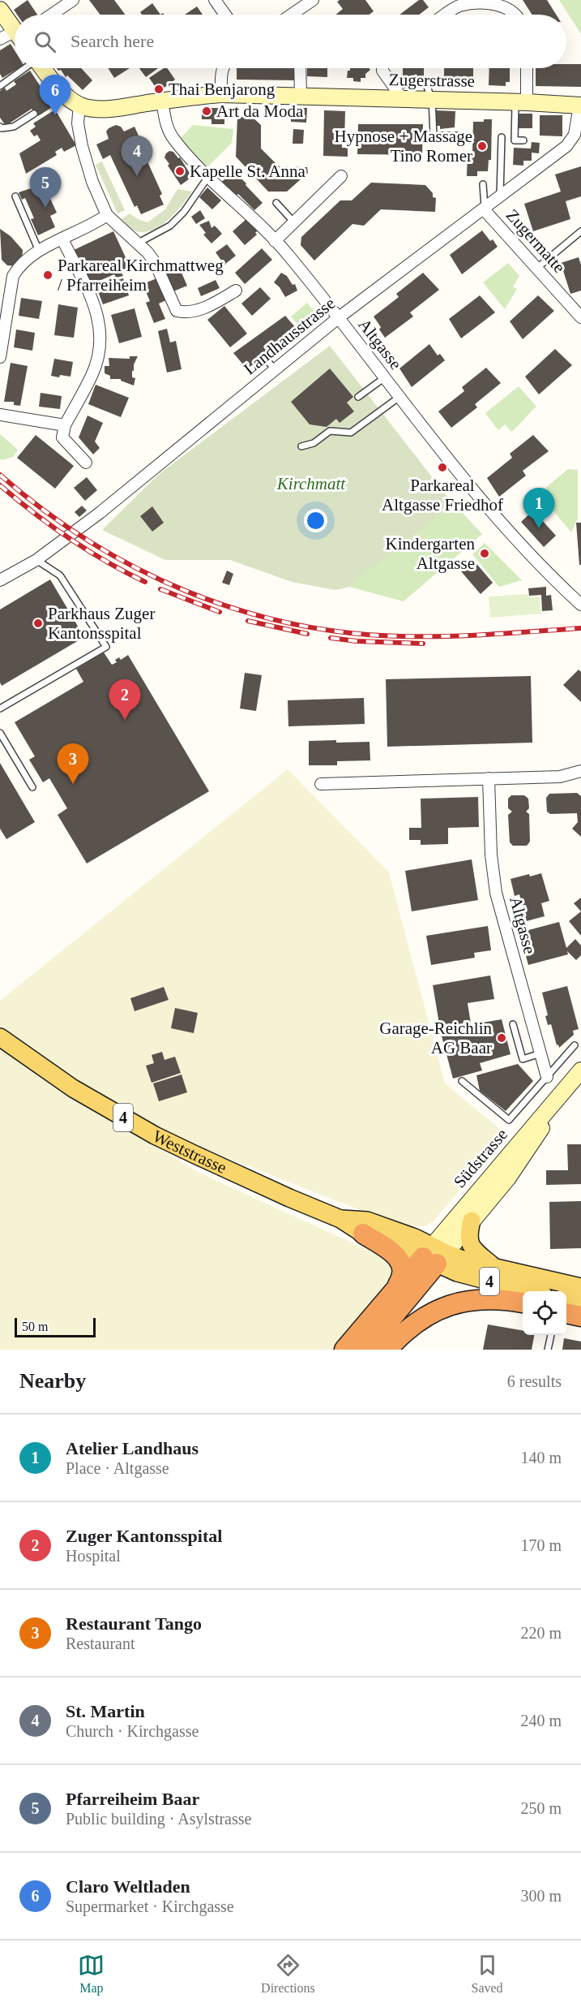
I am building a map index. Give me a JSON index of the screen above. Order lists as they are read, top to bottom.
{
  "streets": {
    "main road": ["4", "Weststrasse"],
    "street": [
      "Zugerstrasse",
      "Zugermatte",
      "Landhausstrasse",
      "Altgasse",
      "Südstrasse"
    ]
  },
  "crossings": [
    ["Zugerstrasse", "Landhausstrasse"],
    ["Zugerstrasse", "Altgasse"],
    ["Zugermatte", "Landhausstrasse"],
    ["Landhausstrasse", "Altgasse"],
    ["4", "Weststrasse"],
    ["4", "Südstrasse"],
    ["Weststrasse", "Südstrasse"]
  ],
  "parks": ["Kirchmatt"],
  "places": [
    "Thai Benjarong",
    "Art da Moda",
    "Hypnose + Massage Tino Romer",
    "Kapelle St. Anna",
    "Parkareal Kirchmattweg / Pfarreiheim",
    "Parkareal Altgasse Friedhof",
    "Kindergarten Altgasse",
    "Parkhaus Zuger Kantonsspital",
    "Garage-Reichlin AG Baar"
  ],
  "scale_bar": "50 m",
  "page": {
    "search": "Search here",
    "pins": [
      "6",
      "4",
      "5",
      "1",
      "2",
      "3"
    ],
    "scale": "50 m",
    "heading": ["Nearby", "6 results"],
    "list": [
      {
        "mark": "1",
        "name": "Atelier Landhaus",
        "note": "Place · Altgasse",
        "value": "140 m"
      },
      {
        "mark": "2",
        "name": "Zuger Kantonsspital",
        "note": "Hospital",
        "value": "170 m"
      },
      {
        "mark": "3",
        "name": "Restaurant Tango",
        "note": "Restaurant",
        "value": "220 m"
      },
      {
        "mark": "4",
        "name": "St. Martin",
        "note": "Church · Kirchgasse",
        "value": "240 m"
      },
      {
        "mark": "5",
        "name": "Pfarreiheim Baar",
        "note": "Public building · Asylstrasse",
        "value": "250 m"
      },
      {
        "mark": "6",
        "name": "Claro Weltladen",
        "note": "Supermarket · Kirchgasse",
        "value": "300 m"
      }
    ],
    "nav": ["Map", "Directions", "Saved"]
  }
}
